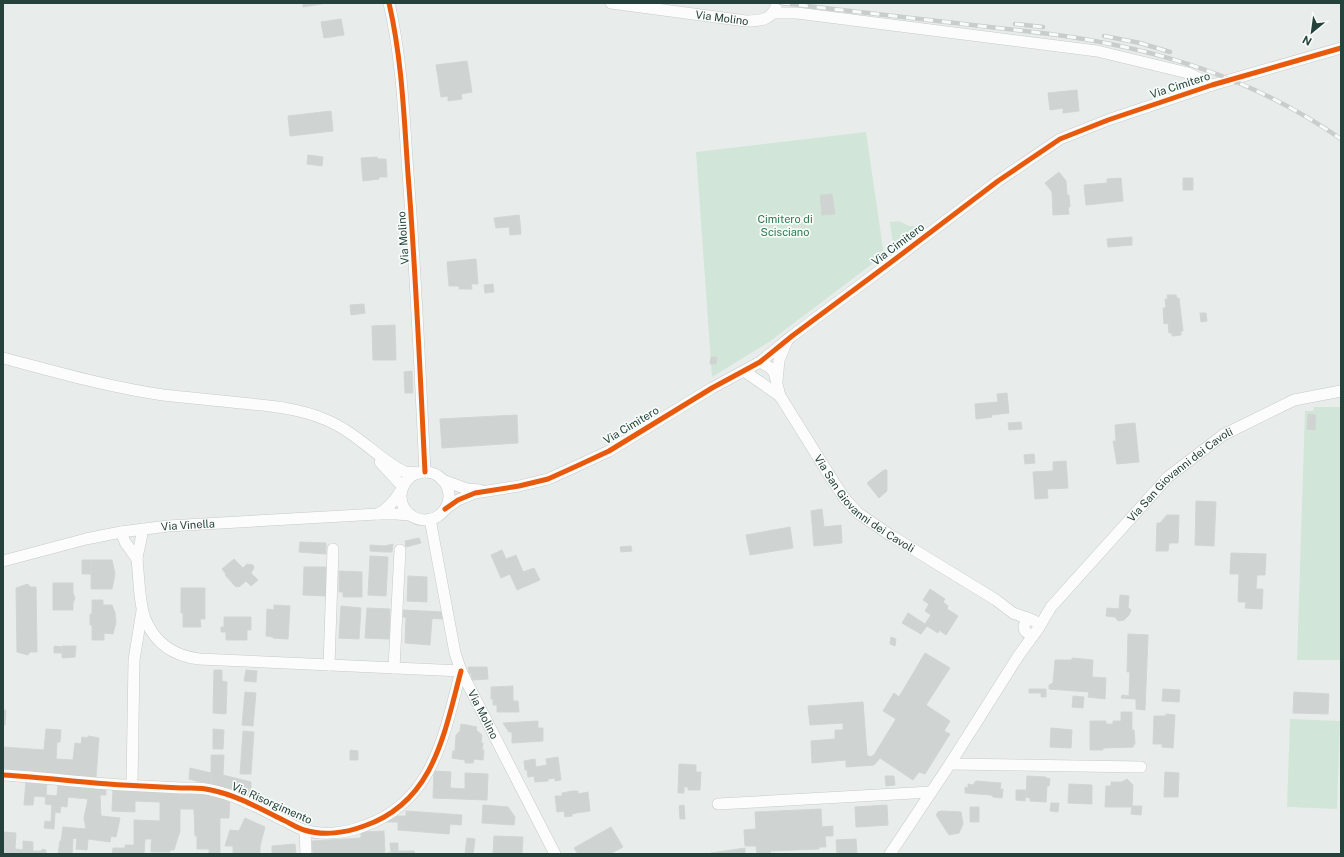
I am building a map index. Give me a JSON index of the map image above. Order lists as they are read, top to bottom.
{
  "streets": {
    "street": [
      "Via Molino",
      "Via Cimitero",
      "Via San Giovanni dei Cavoli",
      "Via Vinella",
      "Via Risorgimento"
    ]
  },
  "crossings": [
    ["Via Molino", "Via Cimitero"],
    ["Via Molino", "Via Vinella"],
    ["Via Molino", "Via Risorgimento"],
    ["Via Cimitero", "Via San Giovanni dei Cavoli"]
  ],
  "parks": ["Cimitero di Scisciano"],
  "north": "bottom left"
}
